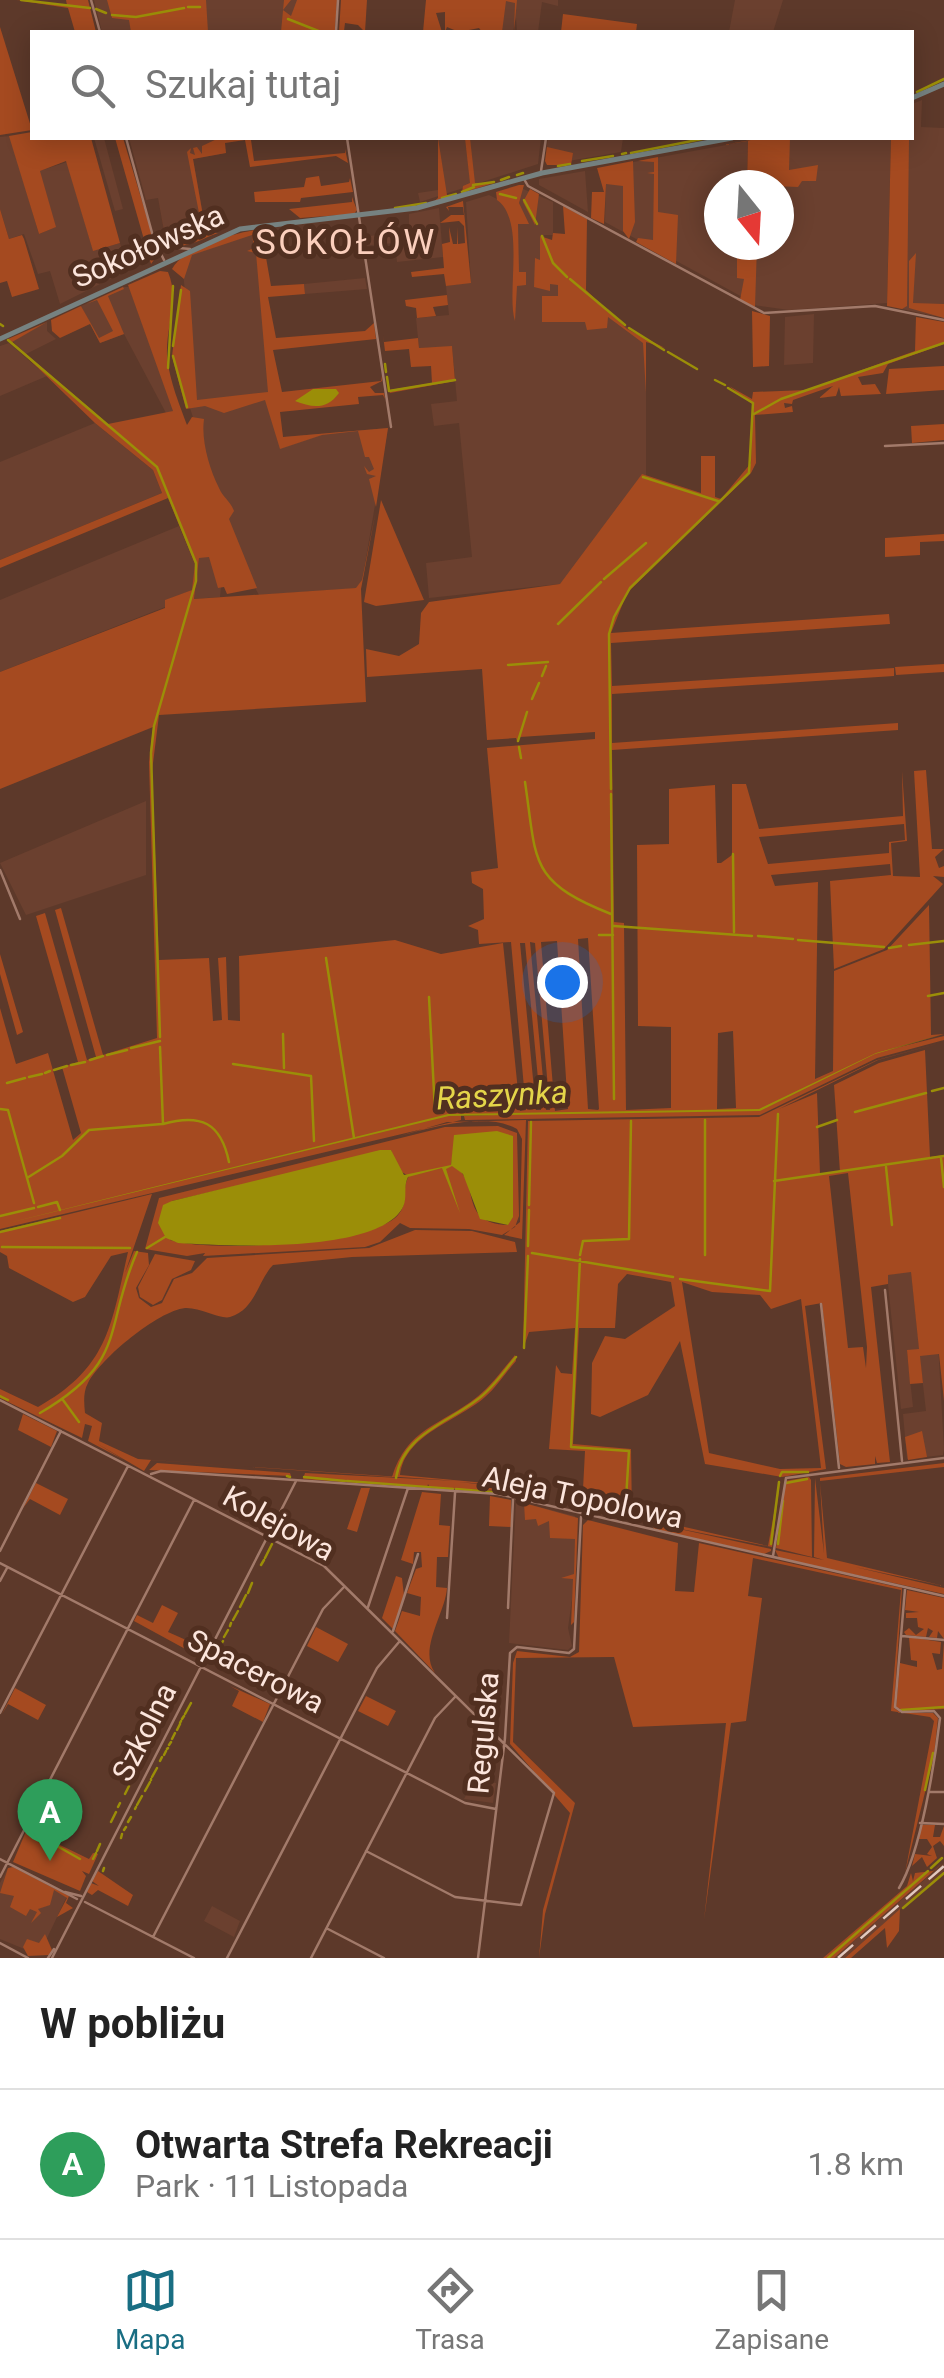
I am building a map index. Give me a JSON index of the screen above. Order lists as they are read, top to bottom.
{
  "streets": {
    "street": [
      "Sokołowska",
      "Aleja Topolowa",
      "Kolejowa",
      "Spacerowa",
      "Szkolna",
      "Regulska"
    ]
  },
  "crossings": [
    ["Aleja Topolowa", "Kolejowa"],
    ["Aleja Topolowa", "Szkolna"],
    ["Aleja Topolowa", "Regulska"],
    ["Kolejowa", "Szkolna"],
    ["Kolejowa", "Regulska"],
    ["Spacerowa", "Szkolna"],
    ["Spacerowa", "Regulska"]
  ],
  "districts": ["SOKOŁÓW"],
  "water": ["Raszynka"],
  "north": "bottom",
  "page": {
    "search": "Szukaj tutaj",
    "pins": "A",
    "heading": "W pobliżu",
    "list": [
      {
        "mark": "A",
        "name": "Otwarta Strefa Rekreacji",
        "note": "Park · 11 Listopada",
        "value": "1.8 km"
      }
    ],
    "nav": ["Mapa", "Trasa", "Zapisane"]
  }
}
